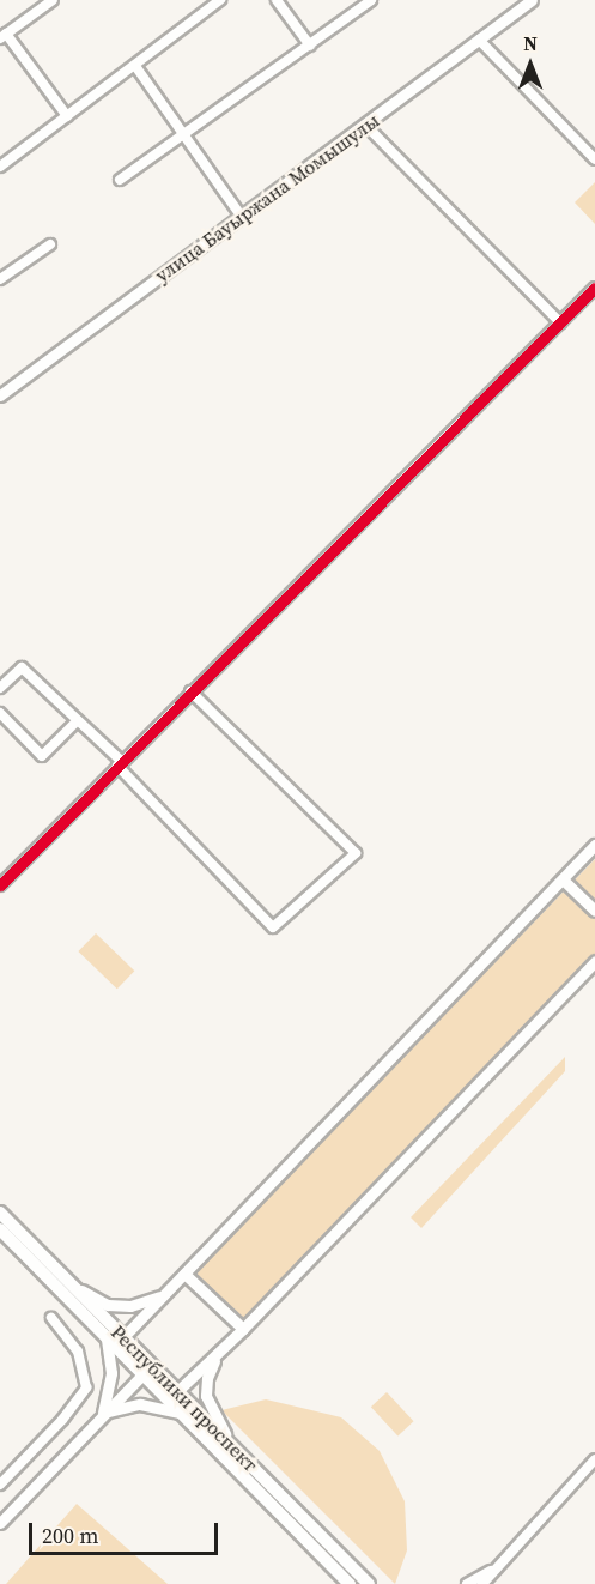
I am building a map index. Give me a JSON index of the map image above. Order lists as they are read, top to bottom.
{
  "streets": {
    "highway": ["Республики проспект"],
    "main road": ["улица Бауыржана Момышулы"]
  },
  "scale_bar": "200 m",
  "north": "top"
}
